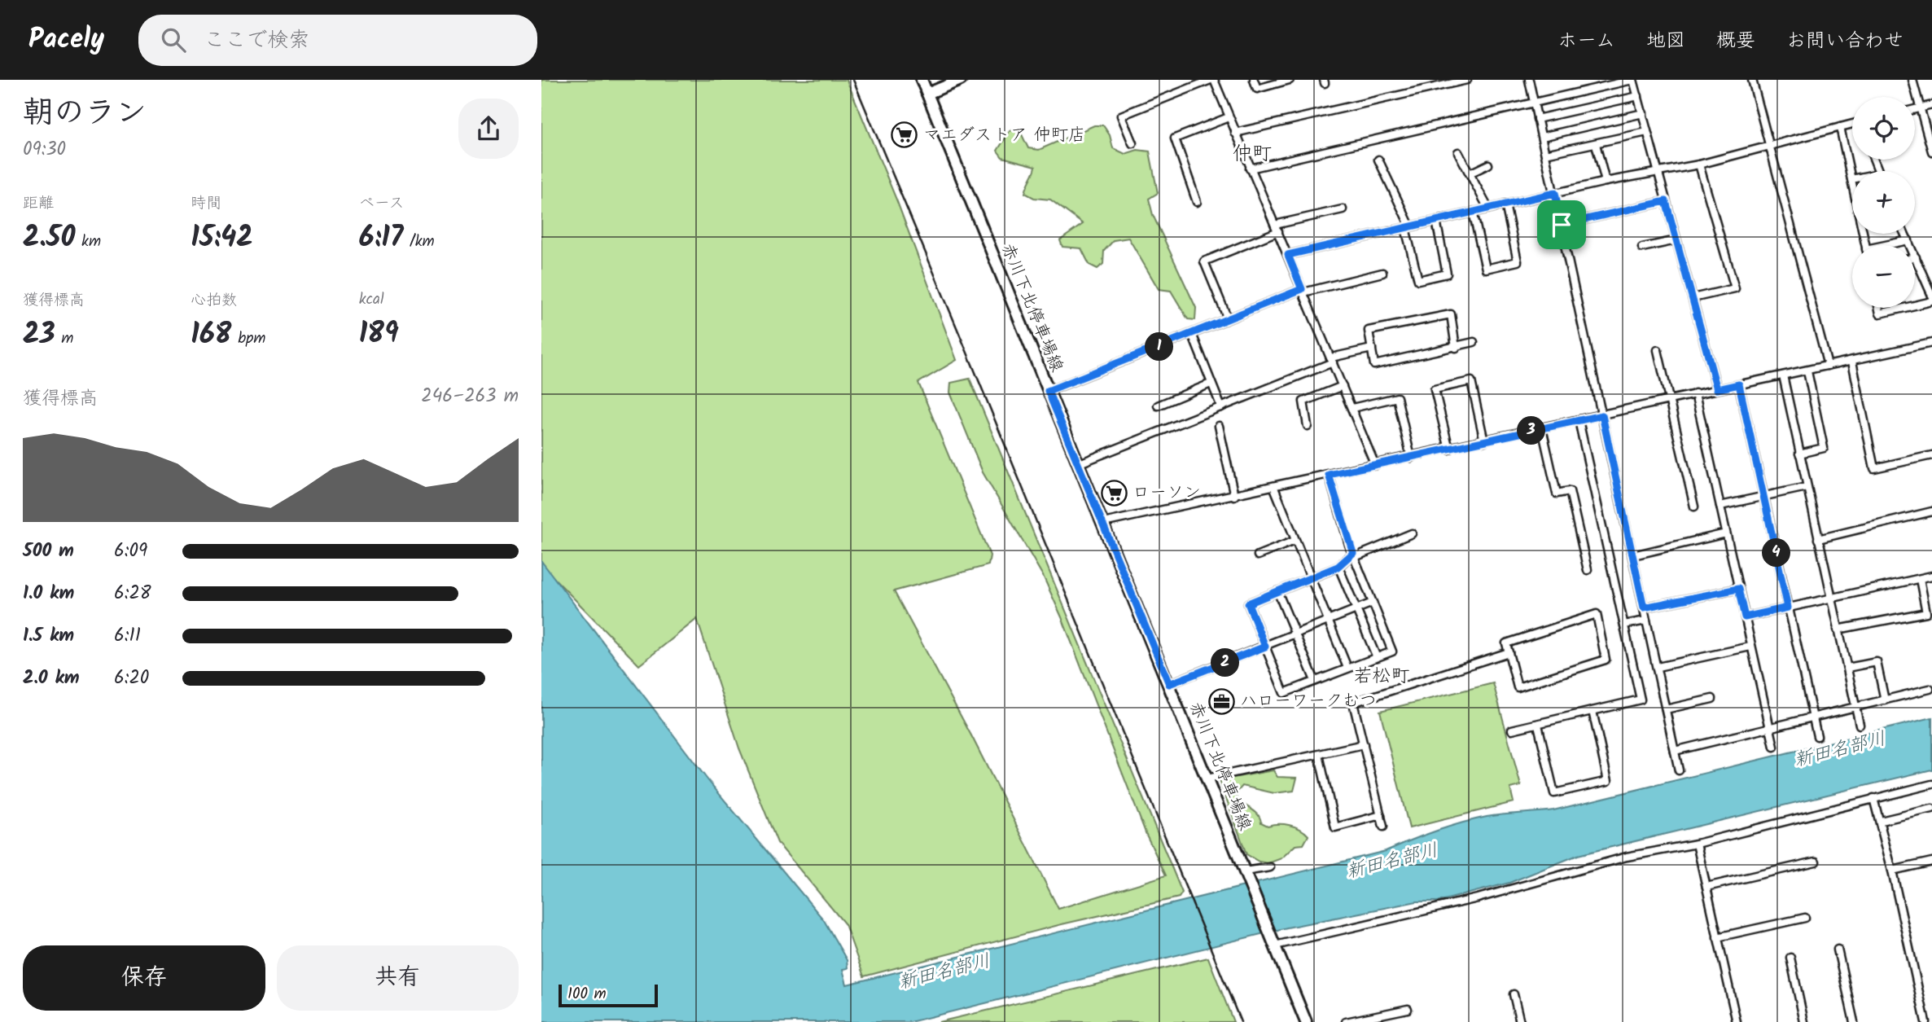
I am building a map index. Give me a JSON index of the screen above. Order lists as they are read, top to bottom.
{
  "streets": {
    "main road": ["赤川下北停車場線"]
  },
  "districts": ["仲町", "若松町"],
  "water": ["新田名部川"],
  "places": {
    "supermarket": ["マエダストア 仲町店", "ローソン"],
    "office": ["ハローワークむつ"]
  },
  "scale_bar": "100 m",
  "page": {
    "header": "Pacely",
    "search": "ここで検索",
    "nav": [
      "ホーム",
      "地図",
      "概要",
      "お問い合わせ"
    ],
    "heading": ["朝のラン", "09:30"],
    "map_buttons": ["+", "−"],
    "stats": [
      ["距離", "2.50 km"],
      ["時間", "15:42"],
      ["ペース", "6:17 /km"],
      ["獲得標高", "23 m"],
      ["心拍数", "168 bpm"],
      ["kcal", "189"]
    ],
    "pins": [
      "1",
      "3",
      "4",
      "2"
    ],
    "chart": ["獲得標高", "246–263 m"],
    "list": [
      {
        "name": "500 m",
        "note": "6:09"
      },
      {
        "name": "1.0 km",
        "note": "6:28"
      },
      {
        "name": "1.5 km",
        "note": "6:11"
      },
      {
        "name": "2.0 km",
        "note": "6:20"
      }
    ],
    "buttons": ["保存", "共有"],
    "scale": "100 m"
  }
}
